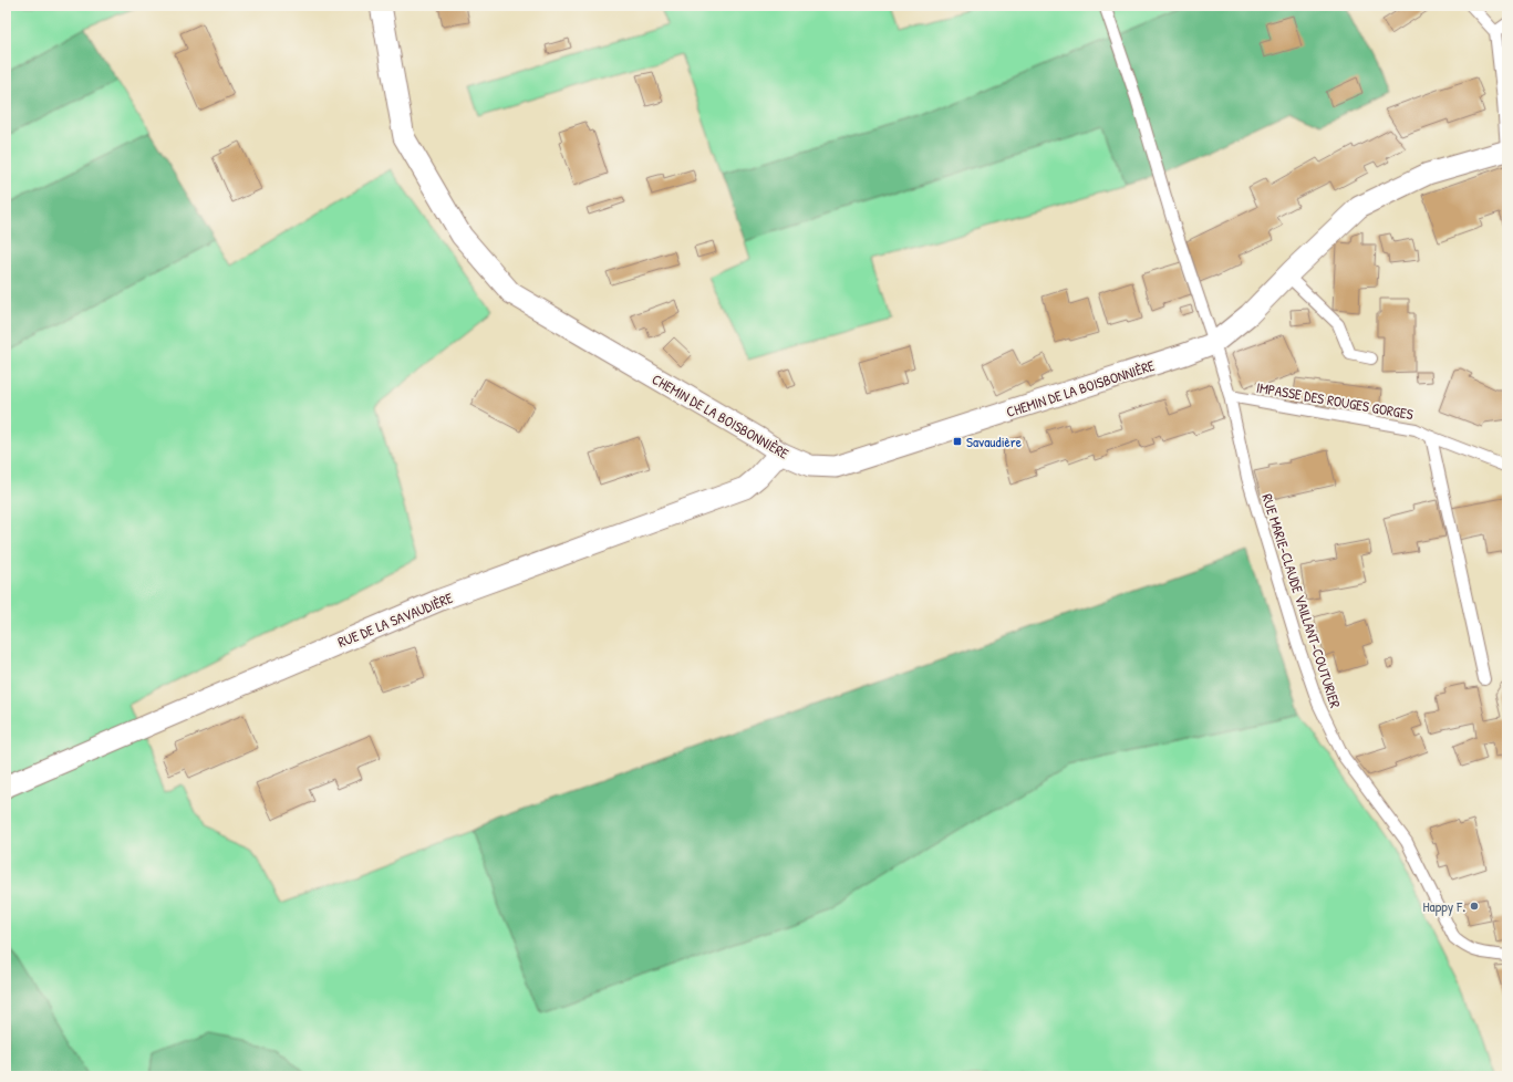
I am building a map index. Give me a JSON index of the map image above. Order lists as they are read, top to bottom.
{
  "streets": {
    "street": ["CHEMIN DE LA BOISBONNIÈRE", "RUE DE LA SAVAUDIÈRE"],
    "lane": ["IMPASSE DES ROUGES GORGES", "RUE MARIE-CLAUDE VAILLANT-COUTURIER"]
  },
  "crossings": [
    ["CHEMIN DE LA BOISBONNIÈRE", "RUE MARIE-CLAUDE VAILLANT-COUTURIER"],
    ["CHEMIN DE LA BOISBONNIÈRE", "RUE DE LA SAVAUDIÈRE"],
    ["IMPASSE DES ROUGES GORGES", "RUE MARIE-CLAUDE VAILLANT-COUTURIER"]
  ],
  "places": {
    "transit": ["Savaudière"],
    "other": ["Happy F."]
  }
}
